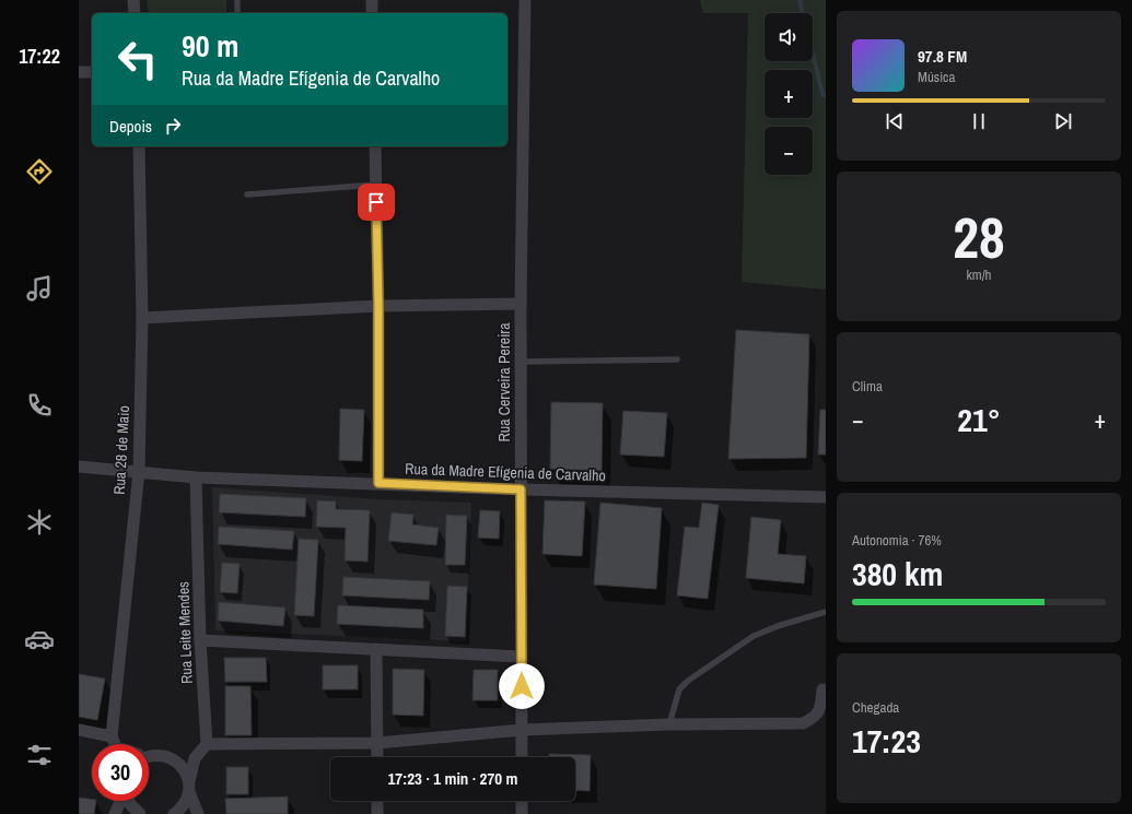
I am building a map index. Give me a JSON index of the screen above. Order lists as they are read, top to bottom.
{
  "streets": {
    "street": [
      "Rua Cerveira Pereira",
      "Rua 28 de Maio",
      "Rua da Madre Efígenia de Carvalho",
      "Rua Leite Mendes"
    ]
  },
  "crossings": [
    ["Rua Cerveira Pereira", "Rua da Madre Efígenia de Carvalho"],
    ["Rua 28 de Maio", "Rua da Madre Efígenia de Carvalho"],
    ["Rua da Madre Efígenia de Carvalho", "Rua Leite Mendes"]
  ],
  "page": {
    "tabs": "17:22",
    "map_buttons": ["+", "−"],
    "turn": ["90 m", "Rua da Madre Efígenia de Carvalho"],
    "song": ["97.8 FM", "Música"],
    "then": "Depois",
    "tile": [
      ["28", "km/h"],
      "Clima",
      ["Autonomia · 76%", "380 km"],
      ["Chegada", "17:23"]
    ],
    "heat": ["−", "21°", "+"],
    "limit": "30",
    "trip": "17:23 · 1 min · 270 m"
  }
}
